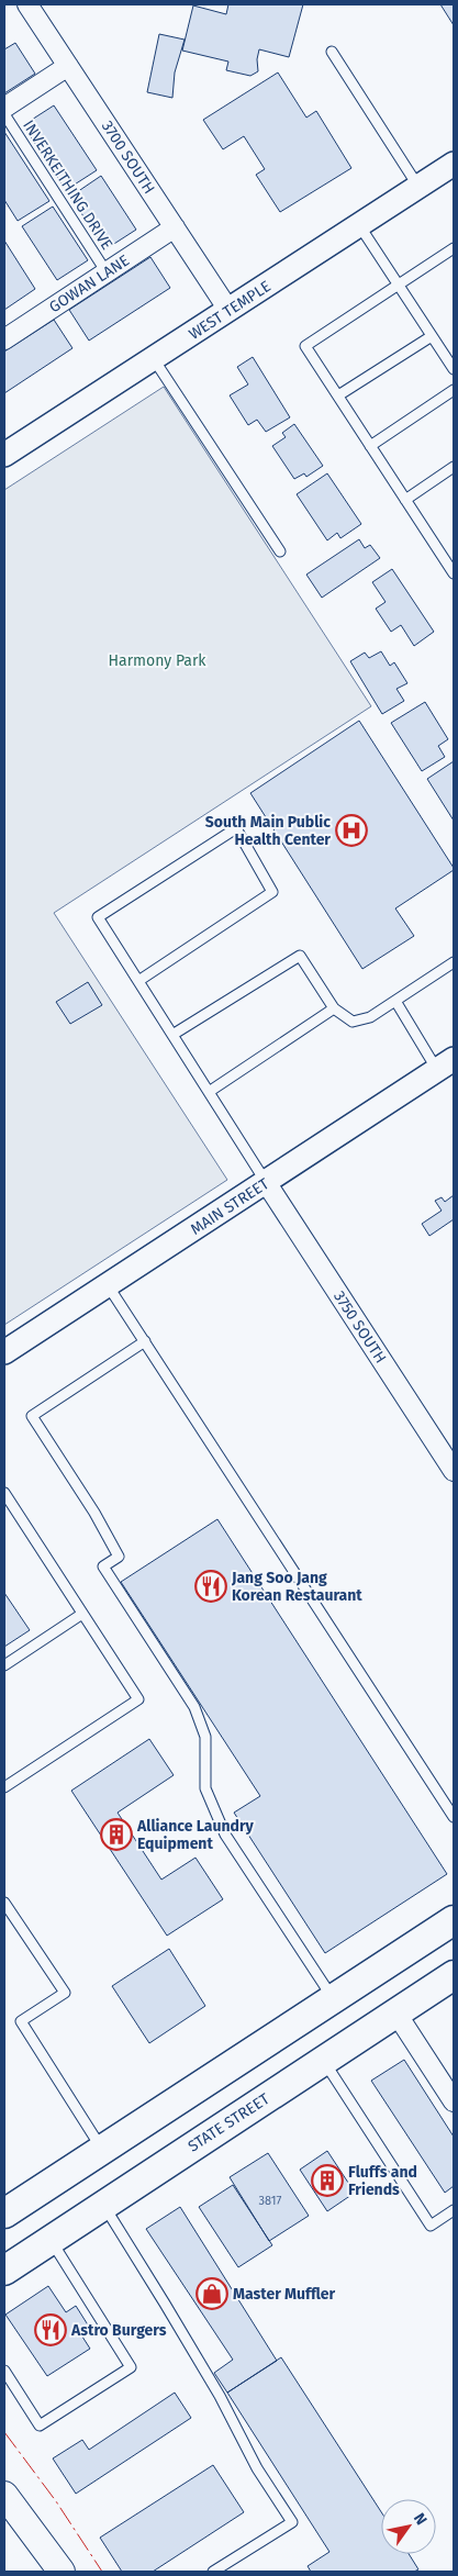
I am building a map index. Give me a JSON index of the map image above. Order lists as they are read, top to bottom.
{
  "streets": {
    "main road": ["STATE STREET"],
    "street": [
      "3700 SOUTH",
      "GOWAN LANE",
      "WEST TEMPLE",
      "MAIN STREET",
      "3750 SOUTH"
    ],
    "lane": ["INVERKEITHING DRIVE"]
  },
  "crossings": [
    ["3700 SOUTH", "GOWAN LANE"],
    ["3700 SOUTH", "WEST TEMPLE"],
    ["INVERKEITHING DRIVE", "GOWAN LANE"],
    ["MAIN STREET", "3750 SOUTH"]
  ],
  "parks": ["Harmony Park"],
  "places": {
    "hospital": ["South Main Public Health Center"],
    "restaurant": ["Jang Soo Jang Korean Restaurant", "Astro Burgers"],
    "building": ["Alliance Laundry Equipment", "Fluffs and Friends"],
    "shop": ["Master Muffler"]
  },
  "house_numbers": ["3817"],
  "north": "top right"
}
